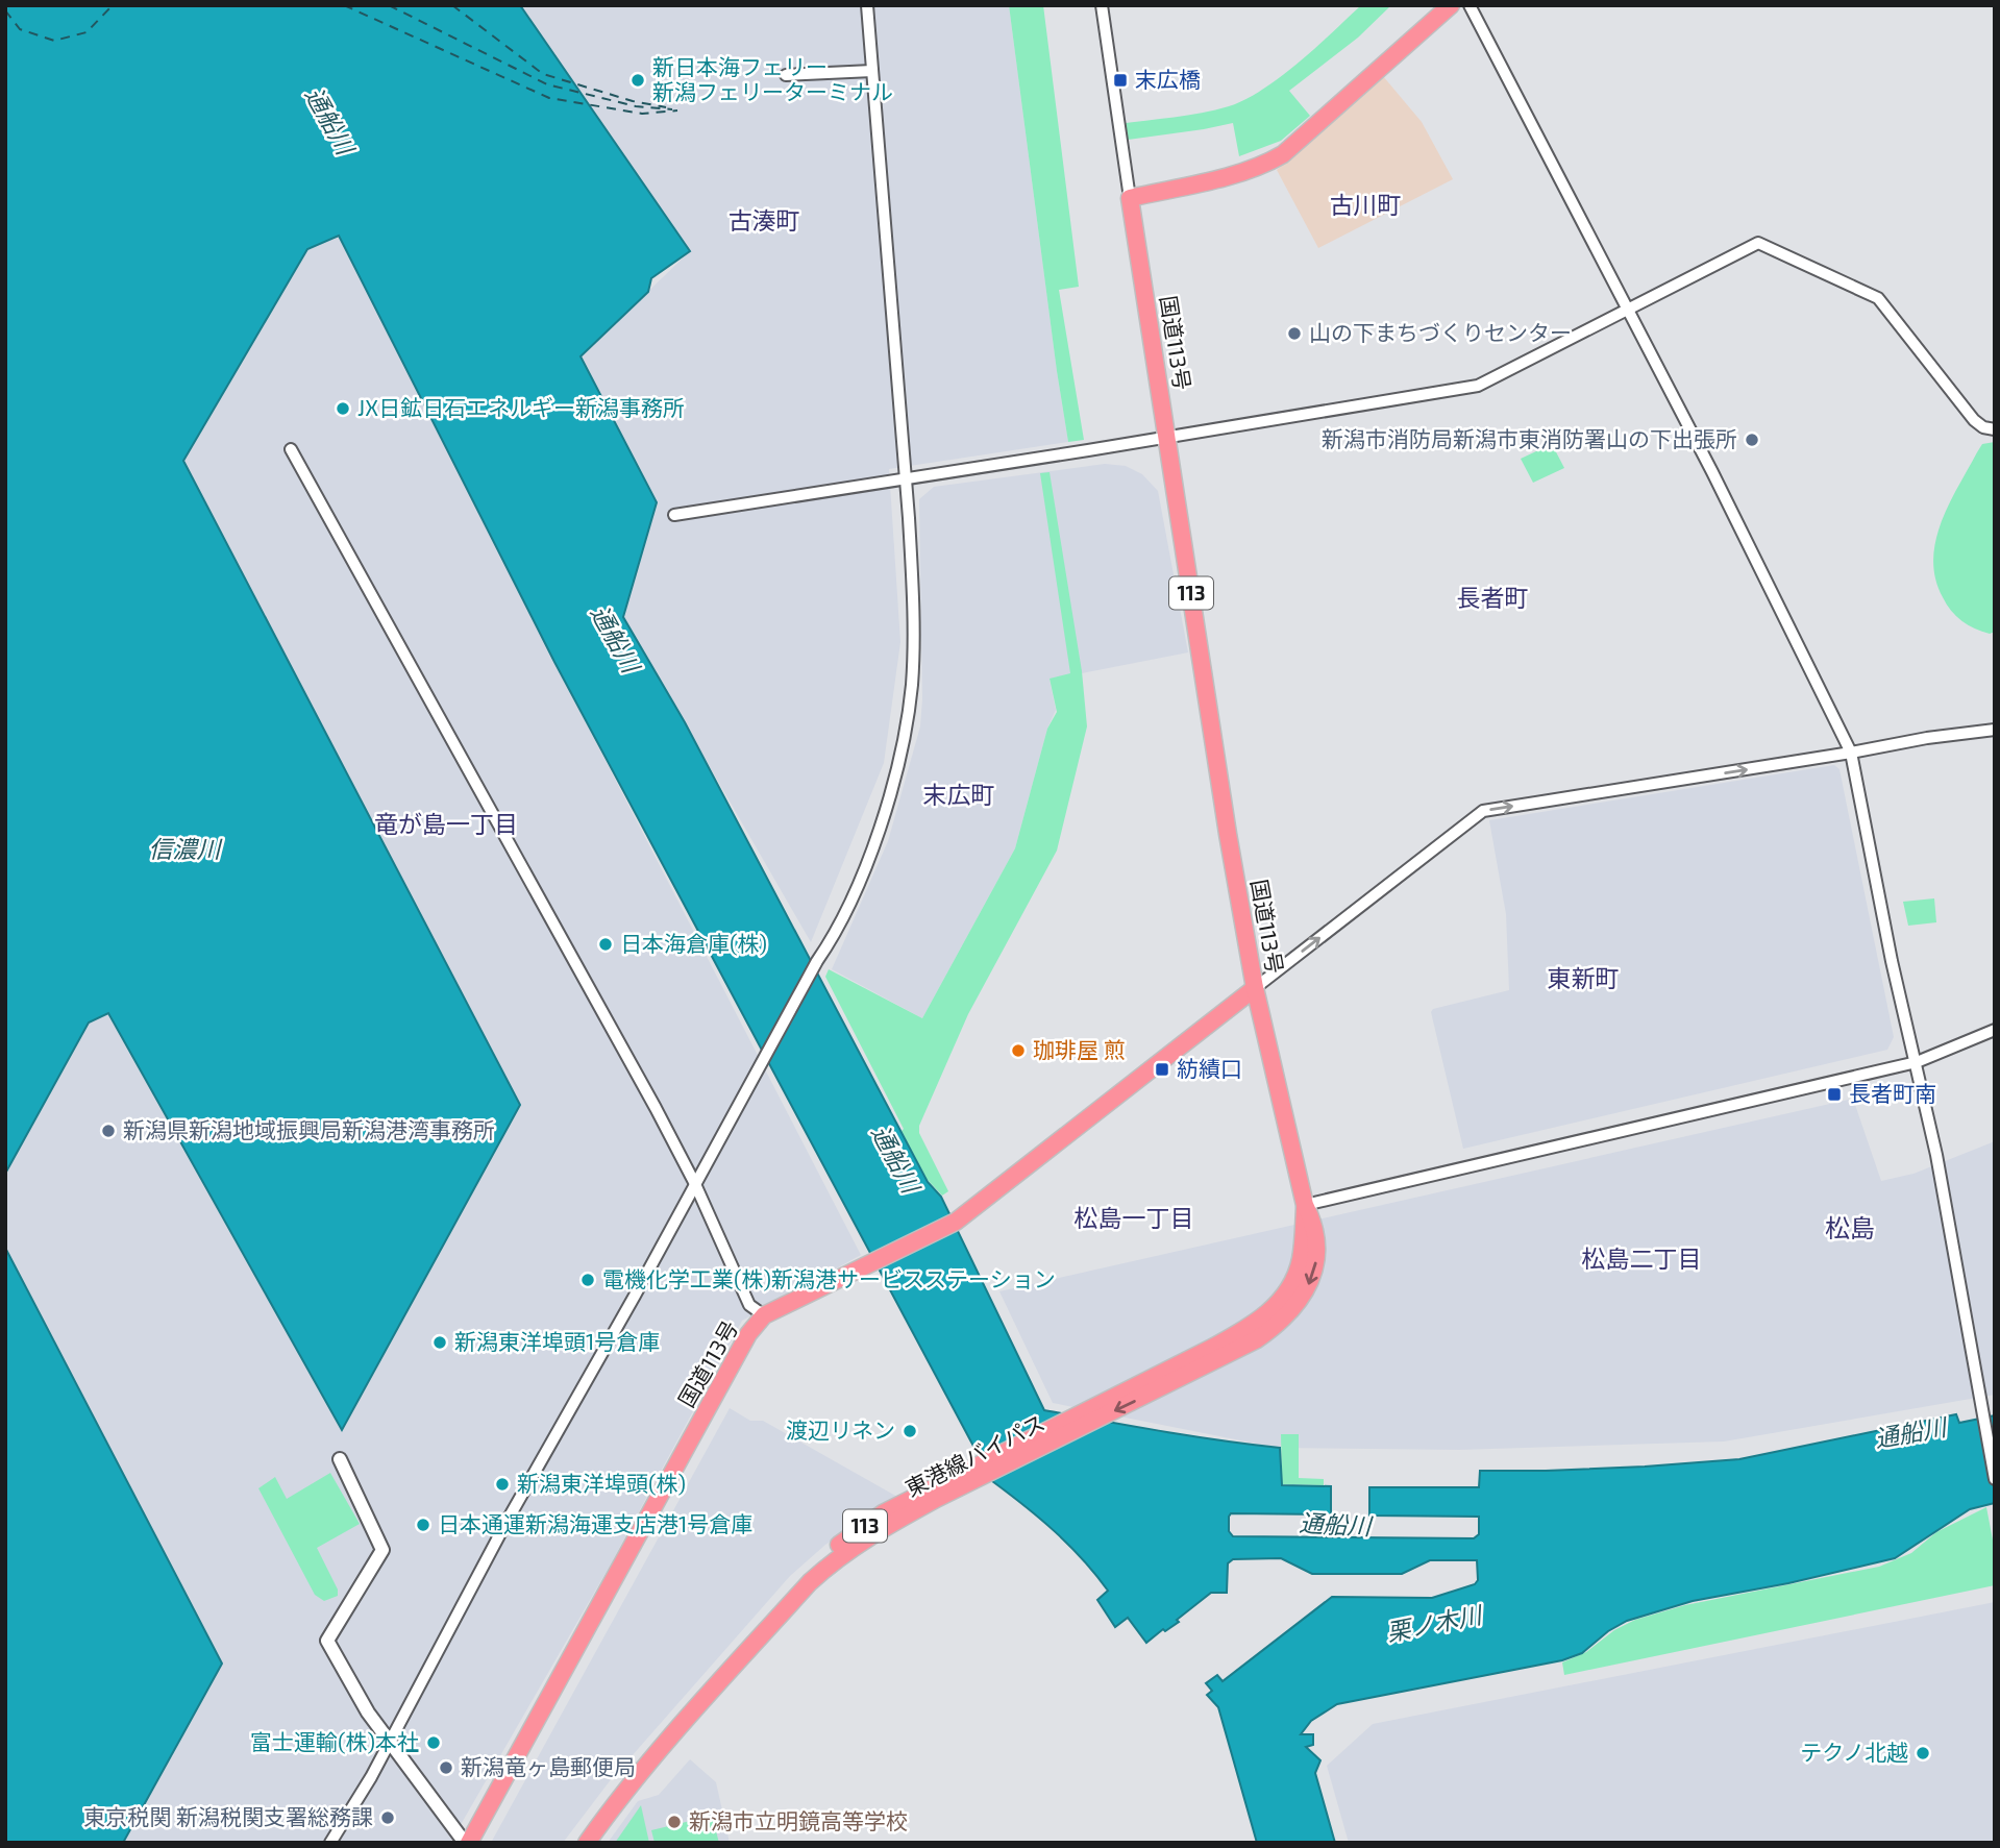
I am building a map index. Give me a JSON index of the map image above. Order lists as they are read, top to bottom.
{
  "streets": {
    "highway": ["国道113号", "113", "東港線バイパス"]
  },
  "crossings": [
    ["国道113号", "東港線バイパス"]
  ],
  "districts": [
    "古川町",
    "古湊町",
    "長者町",
    "末広町",
    "竜が島一丁目",
    "東新町",
    "松島一丁目",
    "松島",
    "松島二丁目"
  ],
  "water": ["通船川", "信濃川", "栗ノ木川"],
  "places": {
    "other": [
      "新日本海フェリー 新潟フェリーターミナル",
      "山の下まちづくりセンター",
      "JX日鉱日石エネルギー新潟事務所",
      "新潟市消防局新潟市東消防署山の下出張所",
      "日本海倉庫(株)",
      "珈琲屋 煎",
      "新潟県新潟地域振興局新潟港湾事務所",
      "電機化学工業(株)新潟港サービスステーション",
      "新潟東洋埠頭1号倉庫",
      "渡辺リネン",
      "新潟東洋埠頭(株)",
      "日本通運新潟海運支店港1号倉庫",
      "富士運輸(株)本社",
      "テクノ北越",
      "新潟竜ヶ島郵便局",
      "東京税関 新潟税関支署総務課",
      "新潟市立明鏡高等学校"
    ],
    "transit": ["末広橋", "紡績口", "長者町南"]
  }
}
